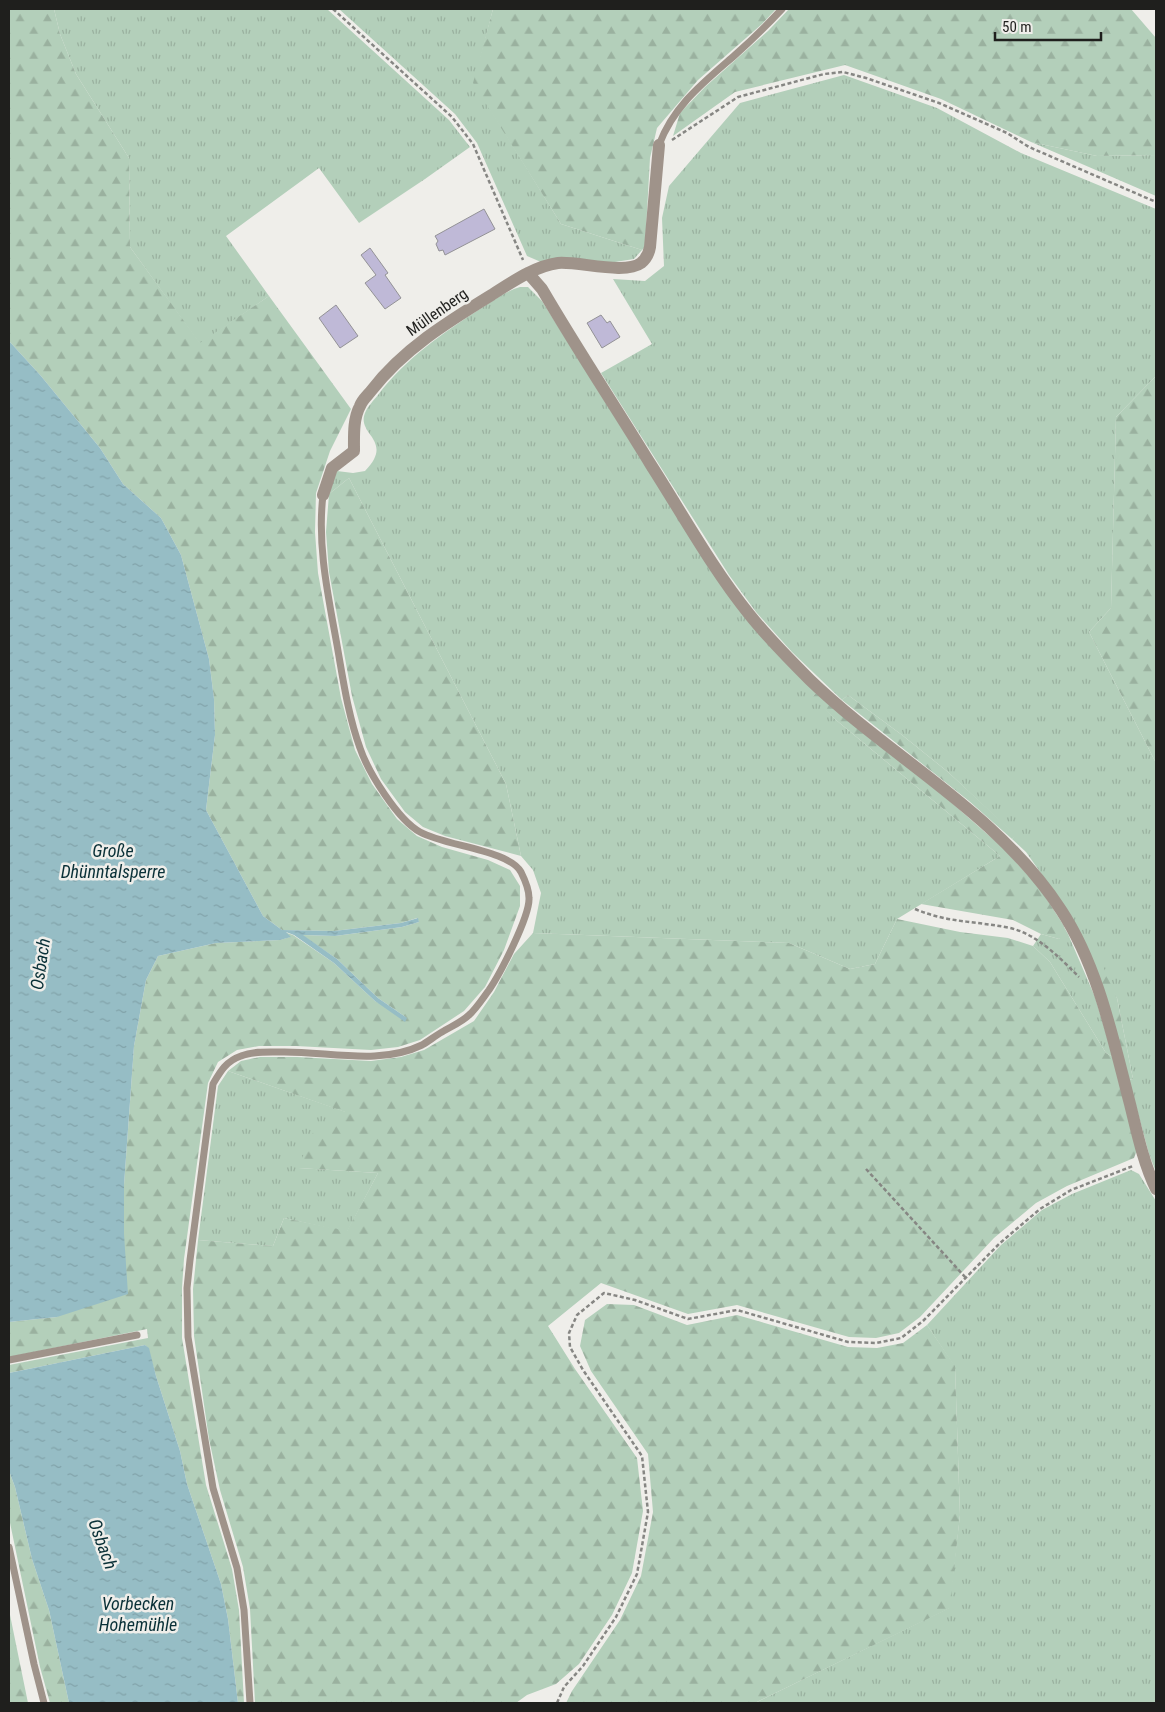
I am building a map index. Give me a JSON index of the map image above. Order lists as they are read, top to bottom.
{
  "streets": {
    "street": ["Müllenberg"]
  },
  "water": ["Große Dhünntalsperre", "Osbach", "Vorbecken Hohemühle"],
  "scale_bar": "50 m"
}
